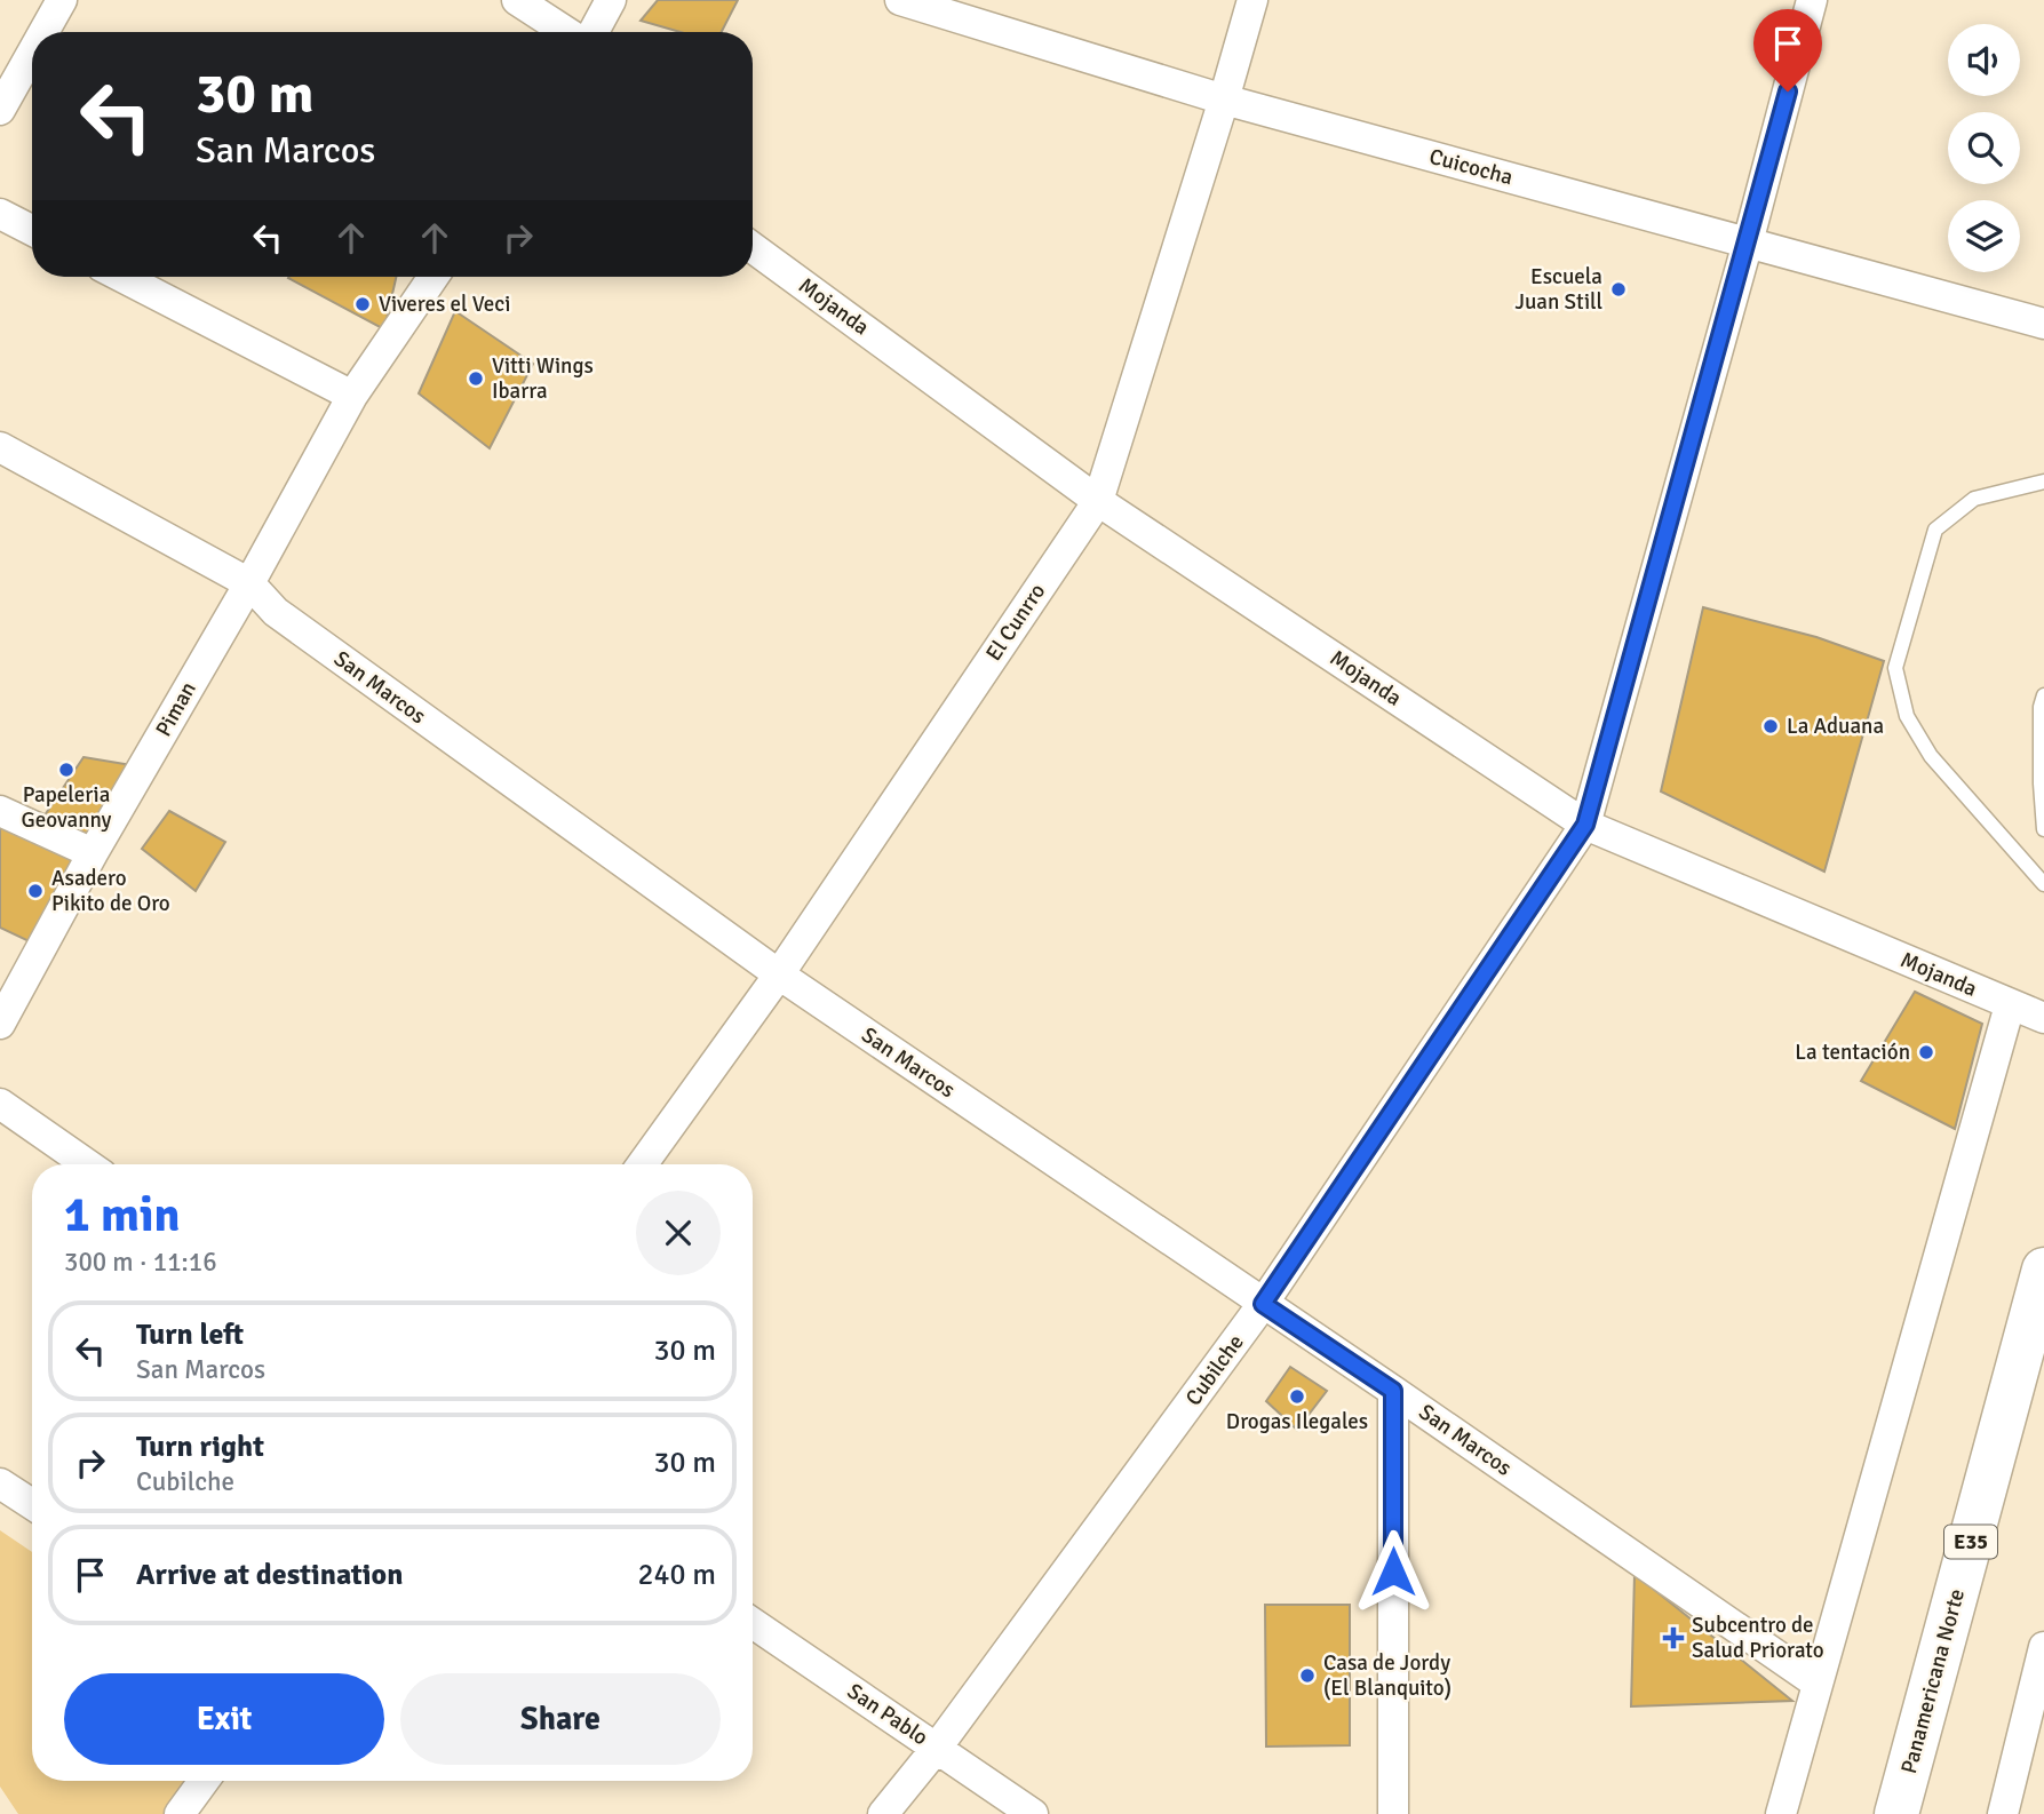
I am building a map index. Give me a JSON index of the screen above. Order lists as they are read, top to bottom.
{
  "streets": {
    "highway": ["E35", "Panamericana Norte"],
    "street": [
      "Cuicocha",
      "Mojanda",
      "El Cunrro",
      "San Marcos",
      "Piman",
      "Cubilche",
      "San Pablo"
    ]
  },
  "crossings": [
    ["Cuicocha", "El Cunrro"],
    ["Cuicocha", "Cubilche"],
    ["Mojanda", "El Cunrro"],
    ["Mojanda", "Cubilche"],
    ["El Cunrro", "San Marcos"],
    ["San Marcos", "Piman"],
    ["San Marcos", "Cubilche"],
    ["Cubilche", "San Pablo"]
  ],
  "places": {
    "other": [
      "Escuela Juan Still",
      "Viveres el Veci",
      "Vitti Wings Ibarra",
      "La Aduana",
      "Papeleria Geovanny",
      "Asadero Pikito de Oro",
      "La tentación",
      "Drogas Ilegales",
      "Casa de Jordy (El Blanquito)"
    ],
    "health": ["Subcentro de Salud Priorato"]
  },
  "page": {
    "turn": ["30 m", "San Marcos"],
    "heading": ["1 min", "300 m · 11:16"],
    "list": [
      {
        "name": "Turn left",
        "note": "San Marcos",
        "value": "30 m"
      },
      {
        "name": "Turn right",
        "note": "Cubilche",
        "value": "30 m"
      },
      {
        "name": "Arrive at destination",
        "value": "240 m"
      }
    ],
    "buttons": ["Exit", "Share"]
  }
}
